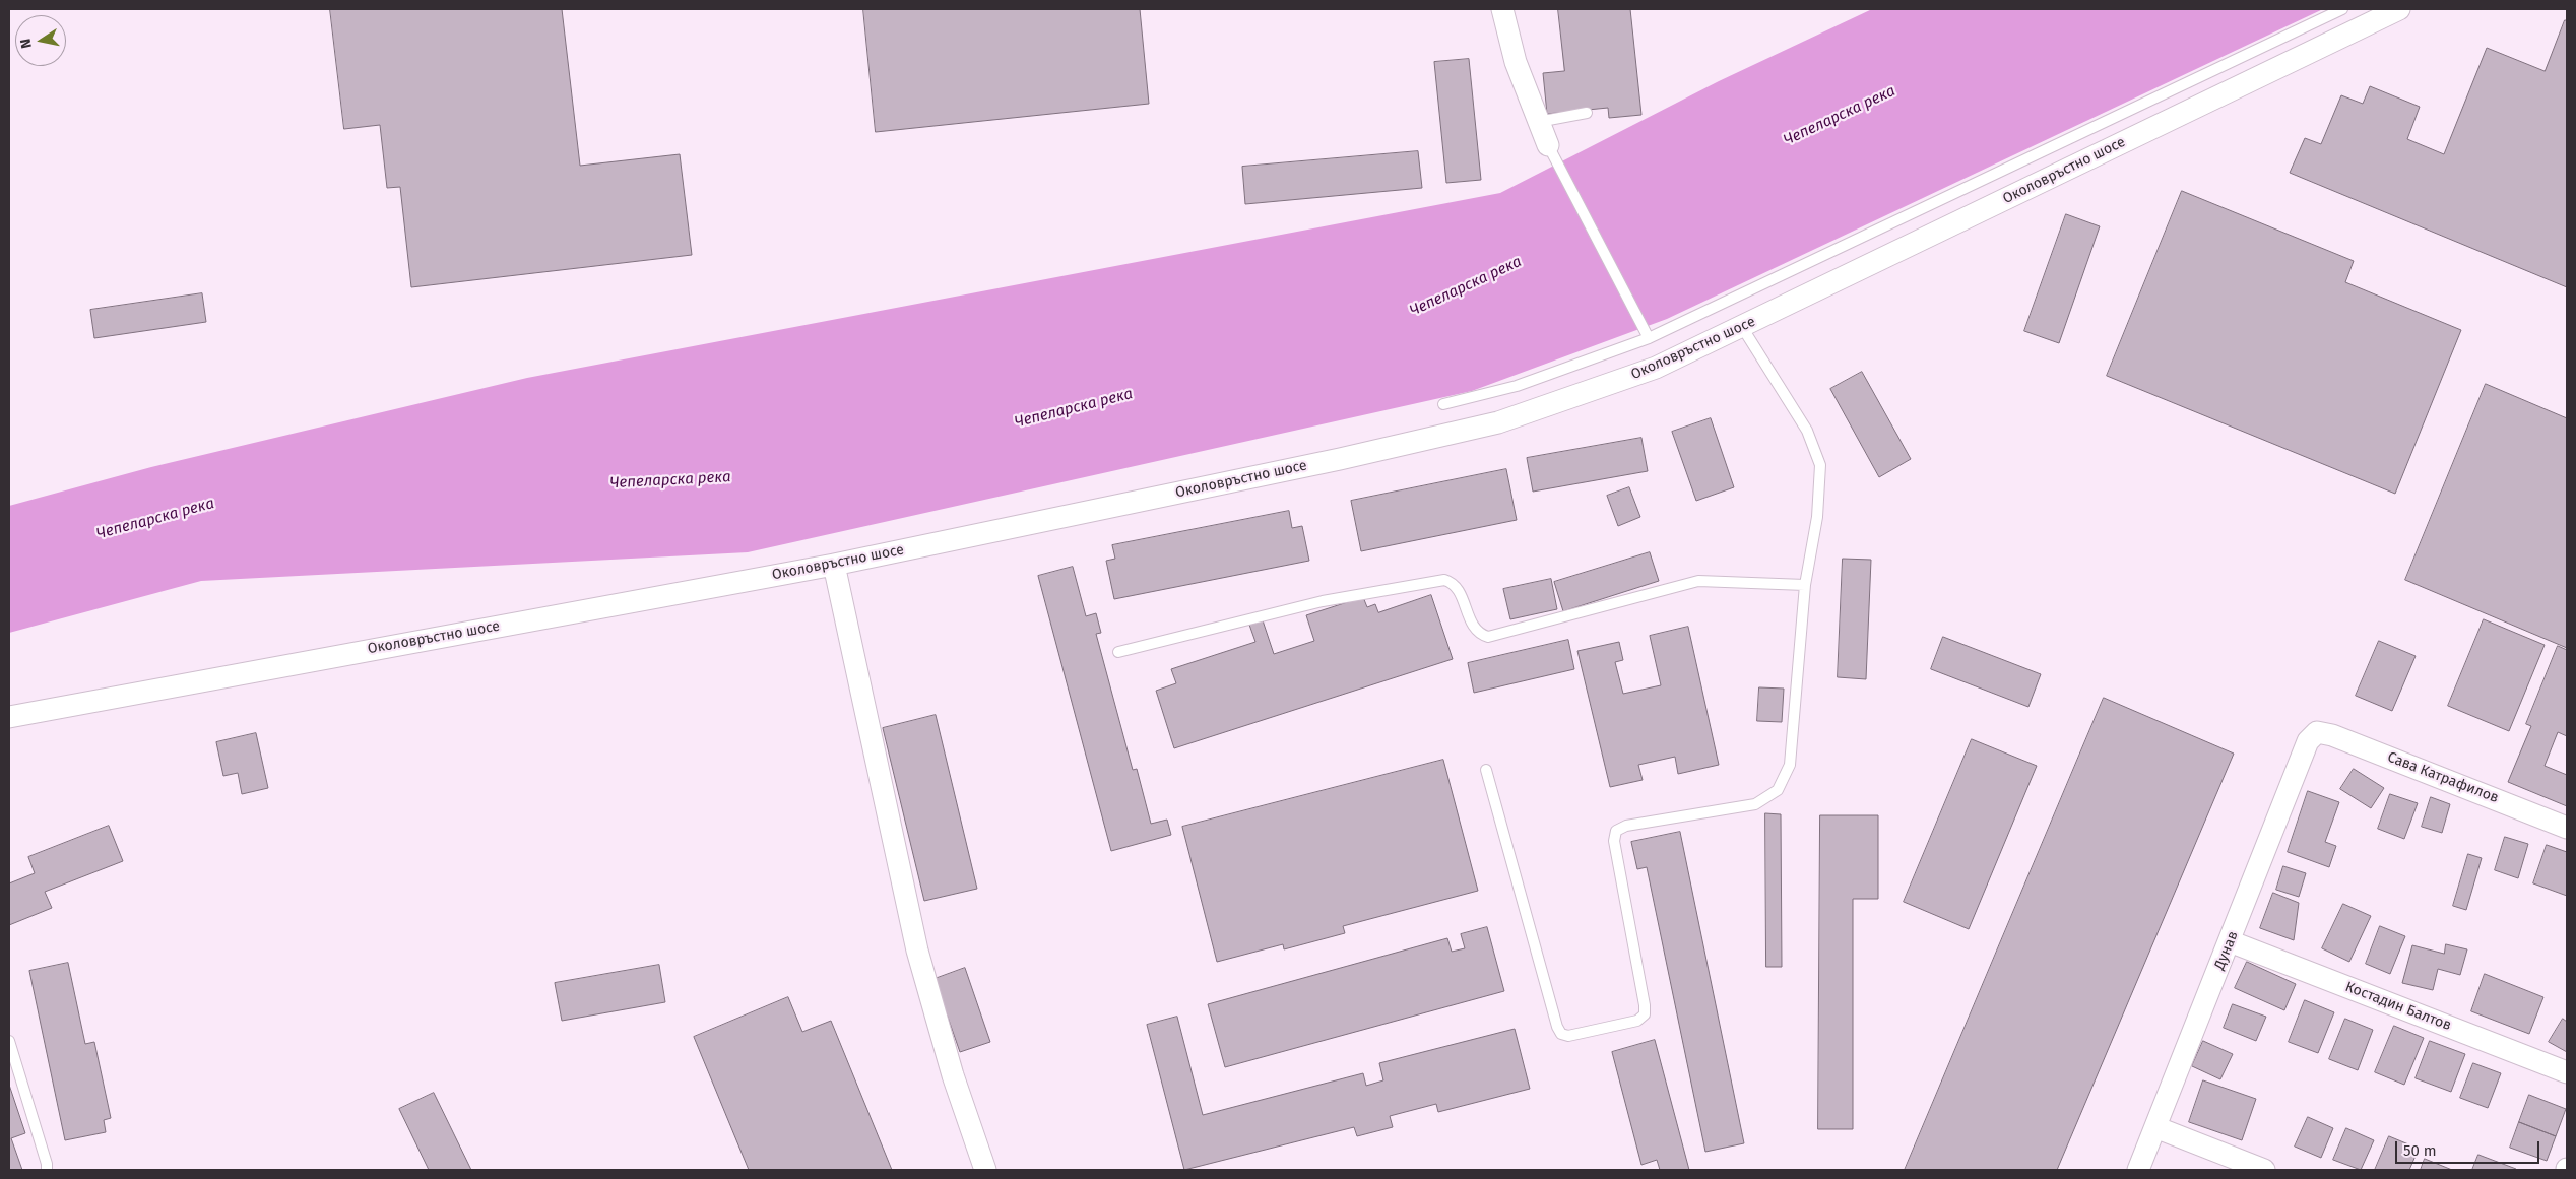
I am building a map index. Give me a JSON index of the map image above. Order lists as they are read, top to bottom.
{
  "streets": {
    "street": [
      "Околовръстно шосе",
      "Сава Катрафилов",
      "Дунав",
      "Костадин Балтов"
    ]
  },
  "crossings": [
    ["Сава Катрафилов", "Дунав"],
    ["Дунав", "Костадин Балтов"]
  ],
  "water": ["Чепеларска река"],
  "scale_bar": "50 m",
  "north": "left"
}
